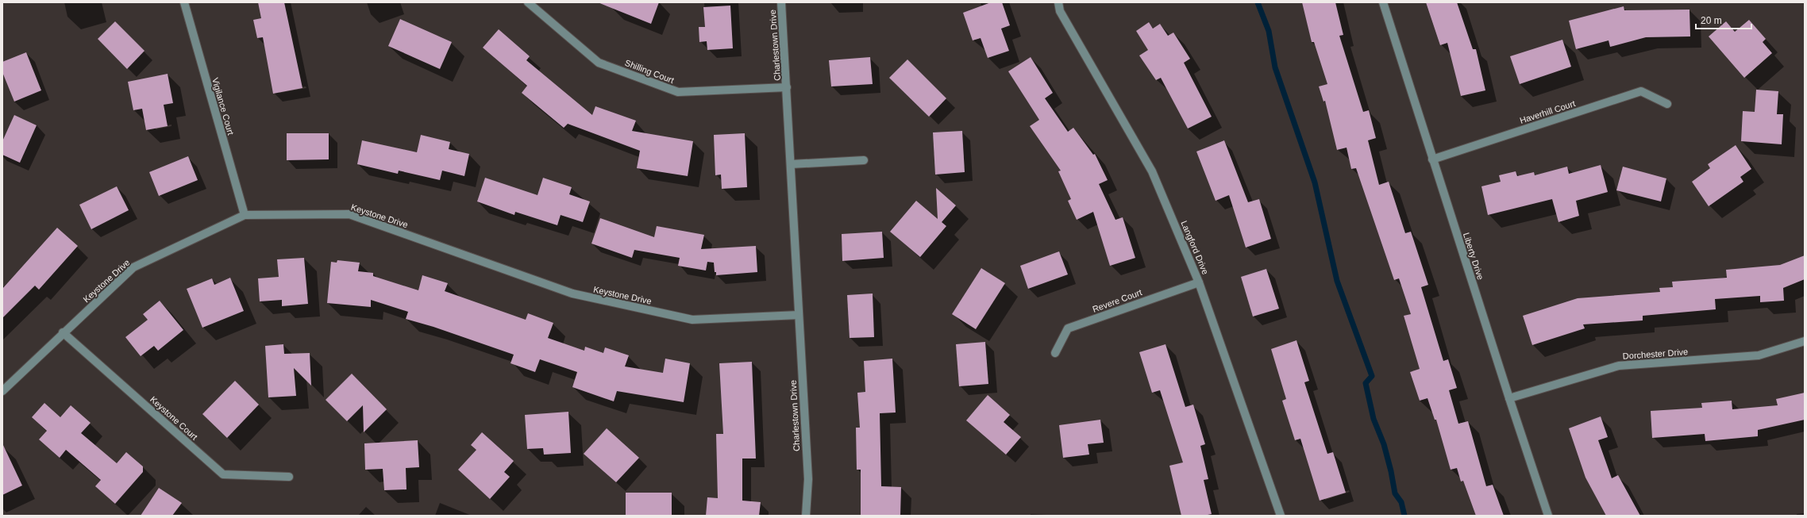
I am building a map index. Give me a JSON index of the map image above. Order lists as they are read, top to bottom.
{
  "streets": {
    "street": [
      "Charlestown Drive",
      "Shilling Court",
      "Vigilance Court",
      "Haverhill Court",
      "Keystone Drive",
      "Langford Drive",
      "Liberty Drive",
      "Revere Court",
      "Dorchester Drive",
      "Keystone Court"
    ]
  },
  "crossings": [
    ["Charlestown Drive", "Shilling Court"],
    ["Charlestown Drive", "Keystone Drive"],
    ["Vigilance Court", "Keystone Drive"],
    ["Haverhill Court", "Liberty Drive"],
    ["Keystone Drive", "Keystone Court"],
    ["Langford Drive", "Revere Court"],
    ["Liberty Drive", "Dorchester Drive"]
  ],
  "scale_bar": "20 m"
}
